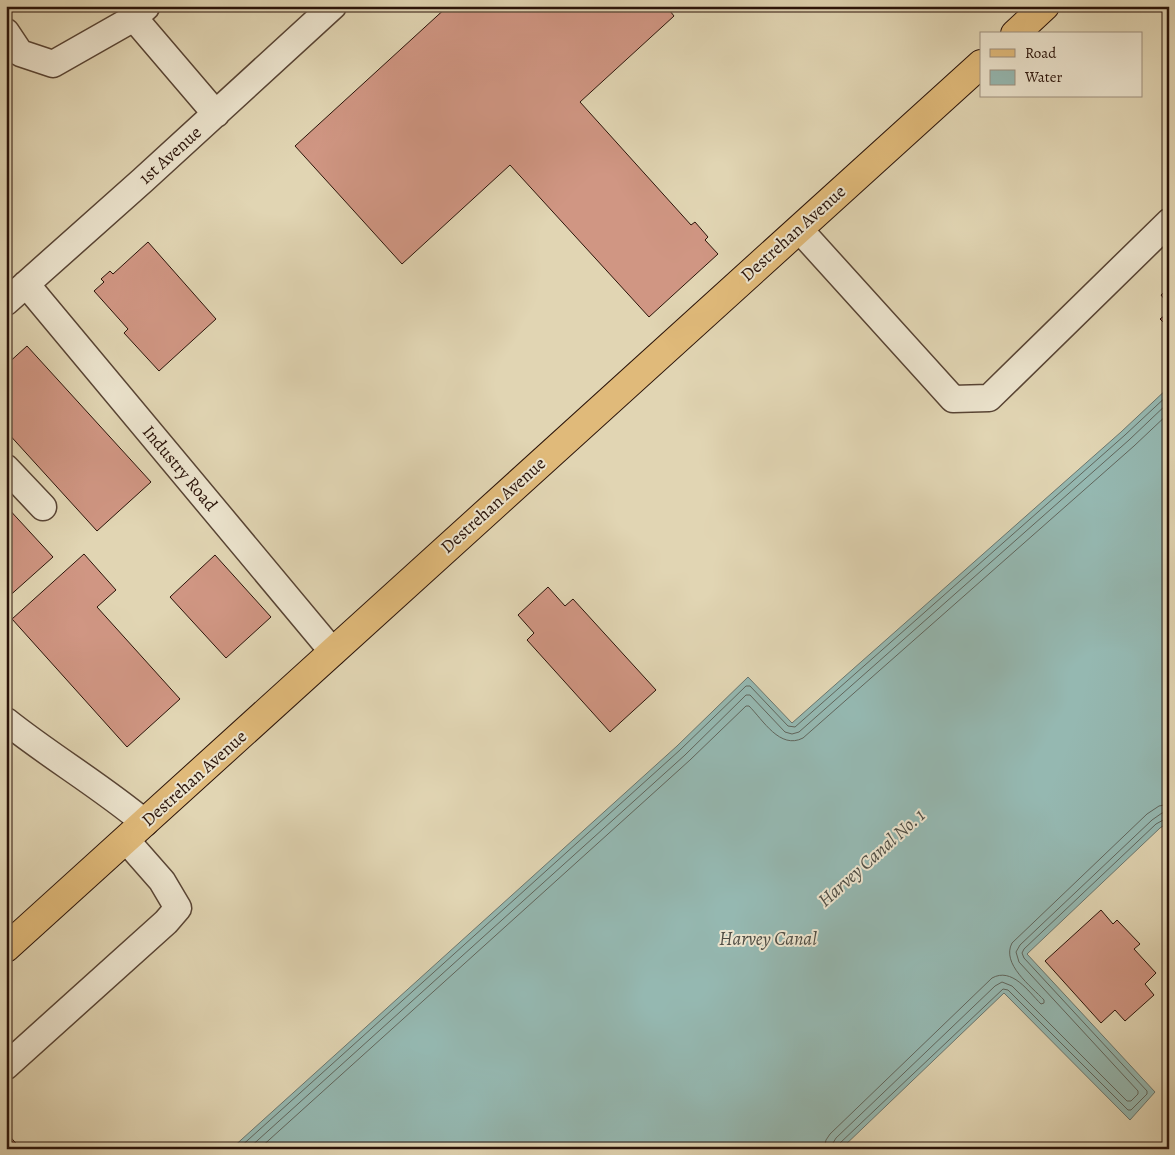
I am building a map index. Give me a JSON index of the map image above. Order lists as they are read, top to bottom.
{
  "streets": {
    "main road": ["Destrehan Avenue"],
    "street": ["1st Avenue", "Industry Road"]
  },
  "crossings": [
    ["1st Avenue", "Industry Road"],
    ["Destrehan Avenue", "Industry Road"]
  ],
  "water": ["Harvey Canal No. 1", "Harvey Canal"],
  "legend": ["Road", "Water"]
}
